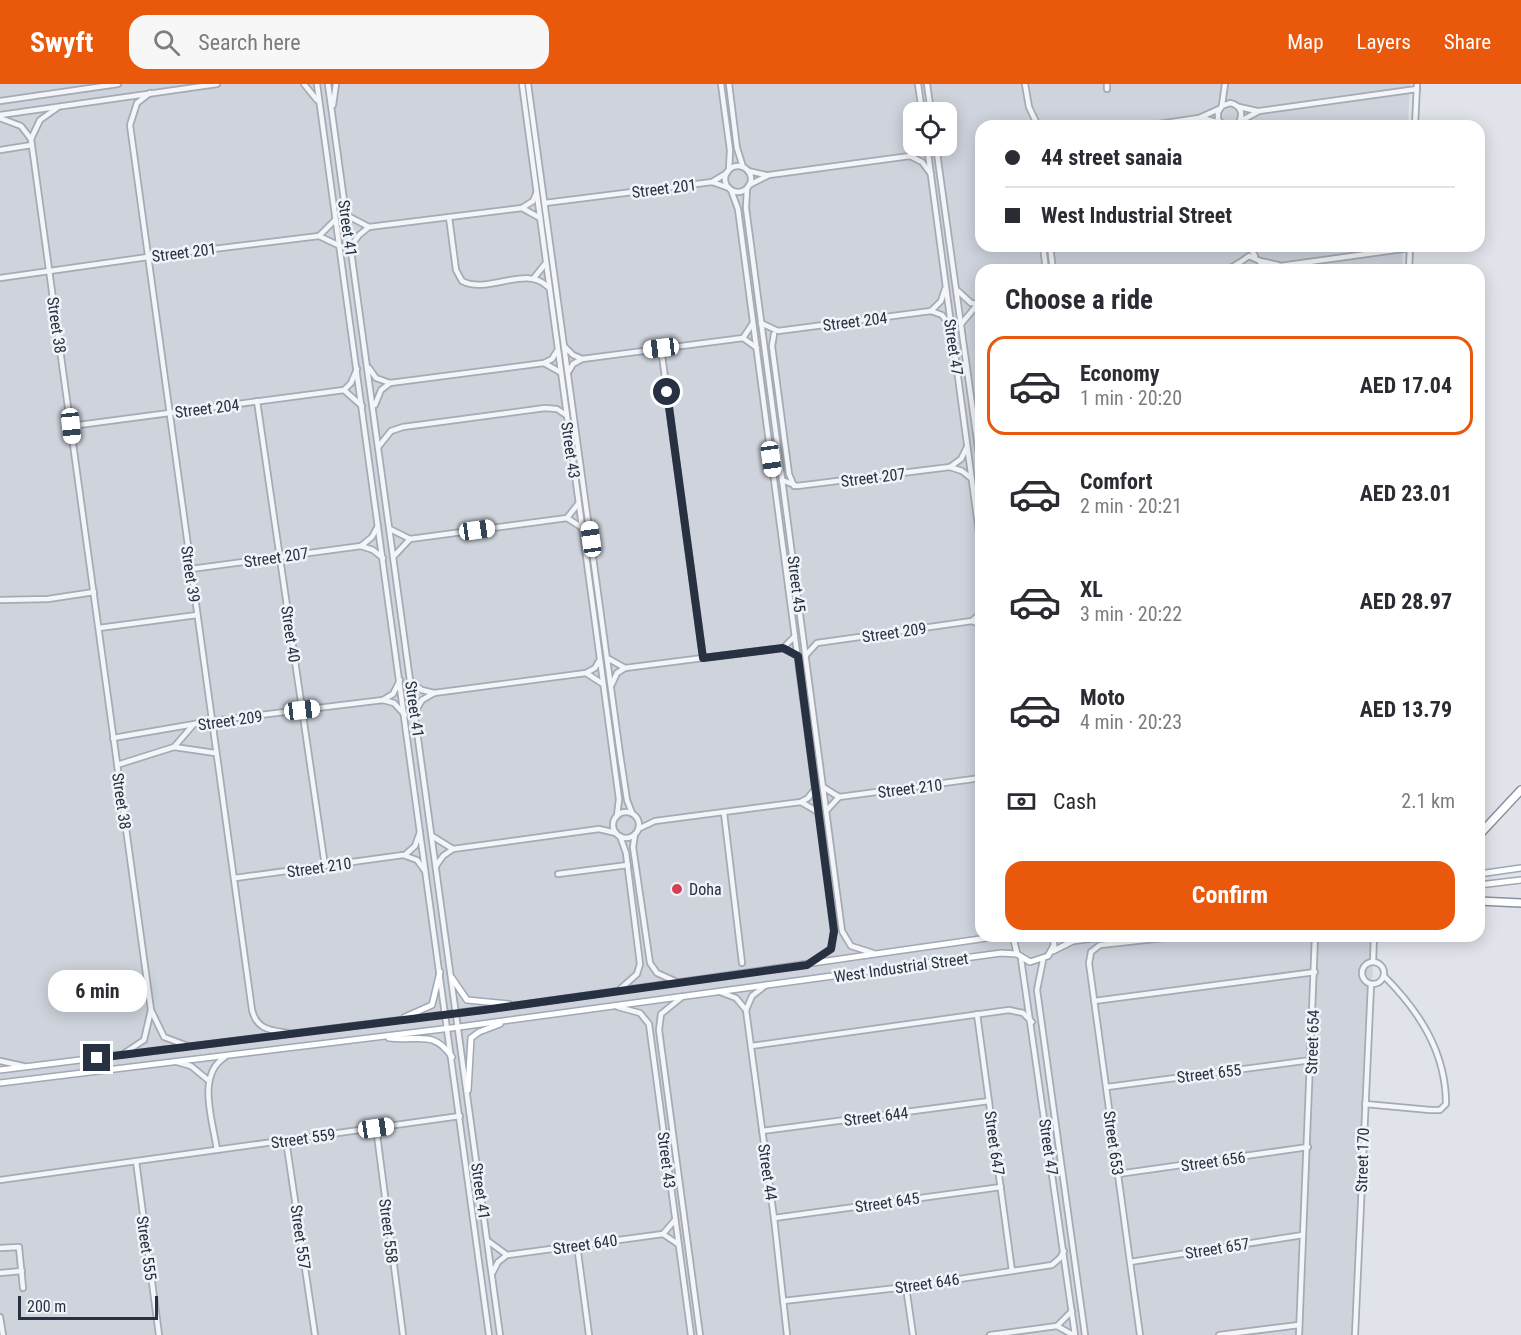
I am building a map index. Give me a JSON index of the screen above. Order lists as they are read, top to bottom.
{
  "streets": {
    "main road": ["West Industrial Street"],
    "street": [
      "Street 201",
      "Street 41",
      "Street 204",
      "Street 38",
      "Street 47",
      "Street 43",
      "Street 207",
      "Street 39",
      "Street 45",
      "Street 209",
      "Street 40",
      "Street 210",
      "Street 654",
      "Street 655",
      "Street 644",
      "Street 559",
      "Street 647",
      "Street 653",
      "Street 170",
      "Street 656",
      "Street 44",
      "Street 645",
      "Street 558",
      "Street 557",
      "Street 640",
      "Street 555",
      "Street 657",
      "Street 646"
    ]
  },
  "crossings": [
    ["Street 201", "Street 38"],
    ["Street 201", "Street 43"],
    ["Street 201", "Street 39"],
    ["Street 201", "Street 45"],
    ["Street 41", "West Industrial Street"],
    ["Street 41", "Street 559"],
    ["Street 204", "Street 38"],
    ["Street 204", "Street 47"],
    ["Street 204", "Street 39"],
    ["Street 204", "Street 45"],
    ["Street 204", "Street 40"],
    ["Street 38", "Street 209"],
    ["Street 38", "West Industrial Street"],
    ["Street 47", "Street 45"],
    ["Street 47", "West Industrial Street"],
    ["Street 47", "Street 646"],
    ["Street 43", "West Industrial Street"],
    ["Street 207", "Street 39"],
    ["Street 207", "Street 40"],
    ["Street 39", "Street 209"],
    ["Street 39", "Street 210"],
    ["Street 39", "West Industrial Street"],
    ["Street 45", "West Industrial Street"],
    ["Street 209", "Street 40"],
    ["Street 40", "Street 210"],
    ["Street 654", "Street 655"],
    ["Street 654", "Street 656"],
    ["Street 654", "Street 657"],
    ["Street 655", "Street 653"],
    ["Street 644", "Street 647"],
    ["Street 644", "Street 44"],
    ["Street 559", "Street 558"],
    ["Street 559", "Street 557"],
    ["Street 559", "Street 555"],
    ["Street 647", "Street 645"],
    ["Street 647", "Street 646"],
    ["Street 653", "Street 656"],
    ["Street 653", "Street 657"],
    ["Street 44", "Street 645"],
    ["Street 44", "Street 646"]
  ],
  "places": ["Doha"],
  "scale_bar": "200 m",
  "page": {
    "header": "Swyft",
    "search": "Search here",
    "nav": ["Map", "Layers", "Share"],
    "banner": ["44 street sanaia", "West Industrial Street"],
    "heading": "Choose a ride",
    "list": [
      {
        "name": "Economy",
        "note": "1 min · 20:20",
        "value": "AED 17.04"
      },
      {
        "name": "Comfort",
        "note": "2 min · 20:21",
        "value": "AED 23.01"
      },
      {
        "name": "XL",
        "note": "3 min · 20:22",
        "value": "AED 28.97"
      },
      {
        "name": "Moto",
        "note": "4 min · 20:23",
        "value": "AED 13.79"
      }
    ],
    "pay": ["Cash", "2.1 km"],
    "buttons": "Confirm",
    "bubble": "6 min",
    "scale": "200 m"
  }
}
